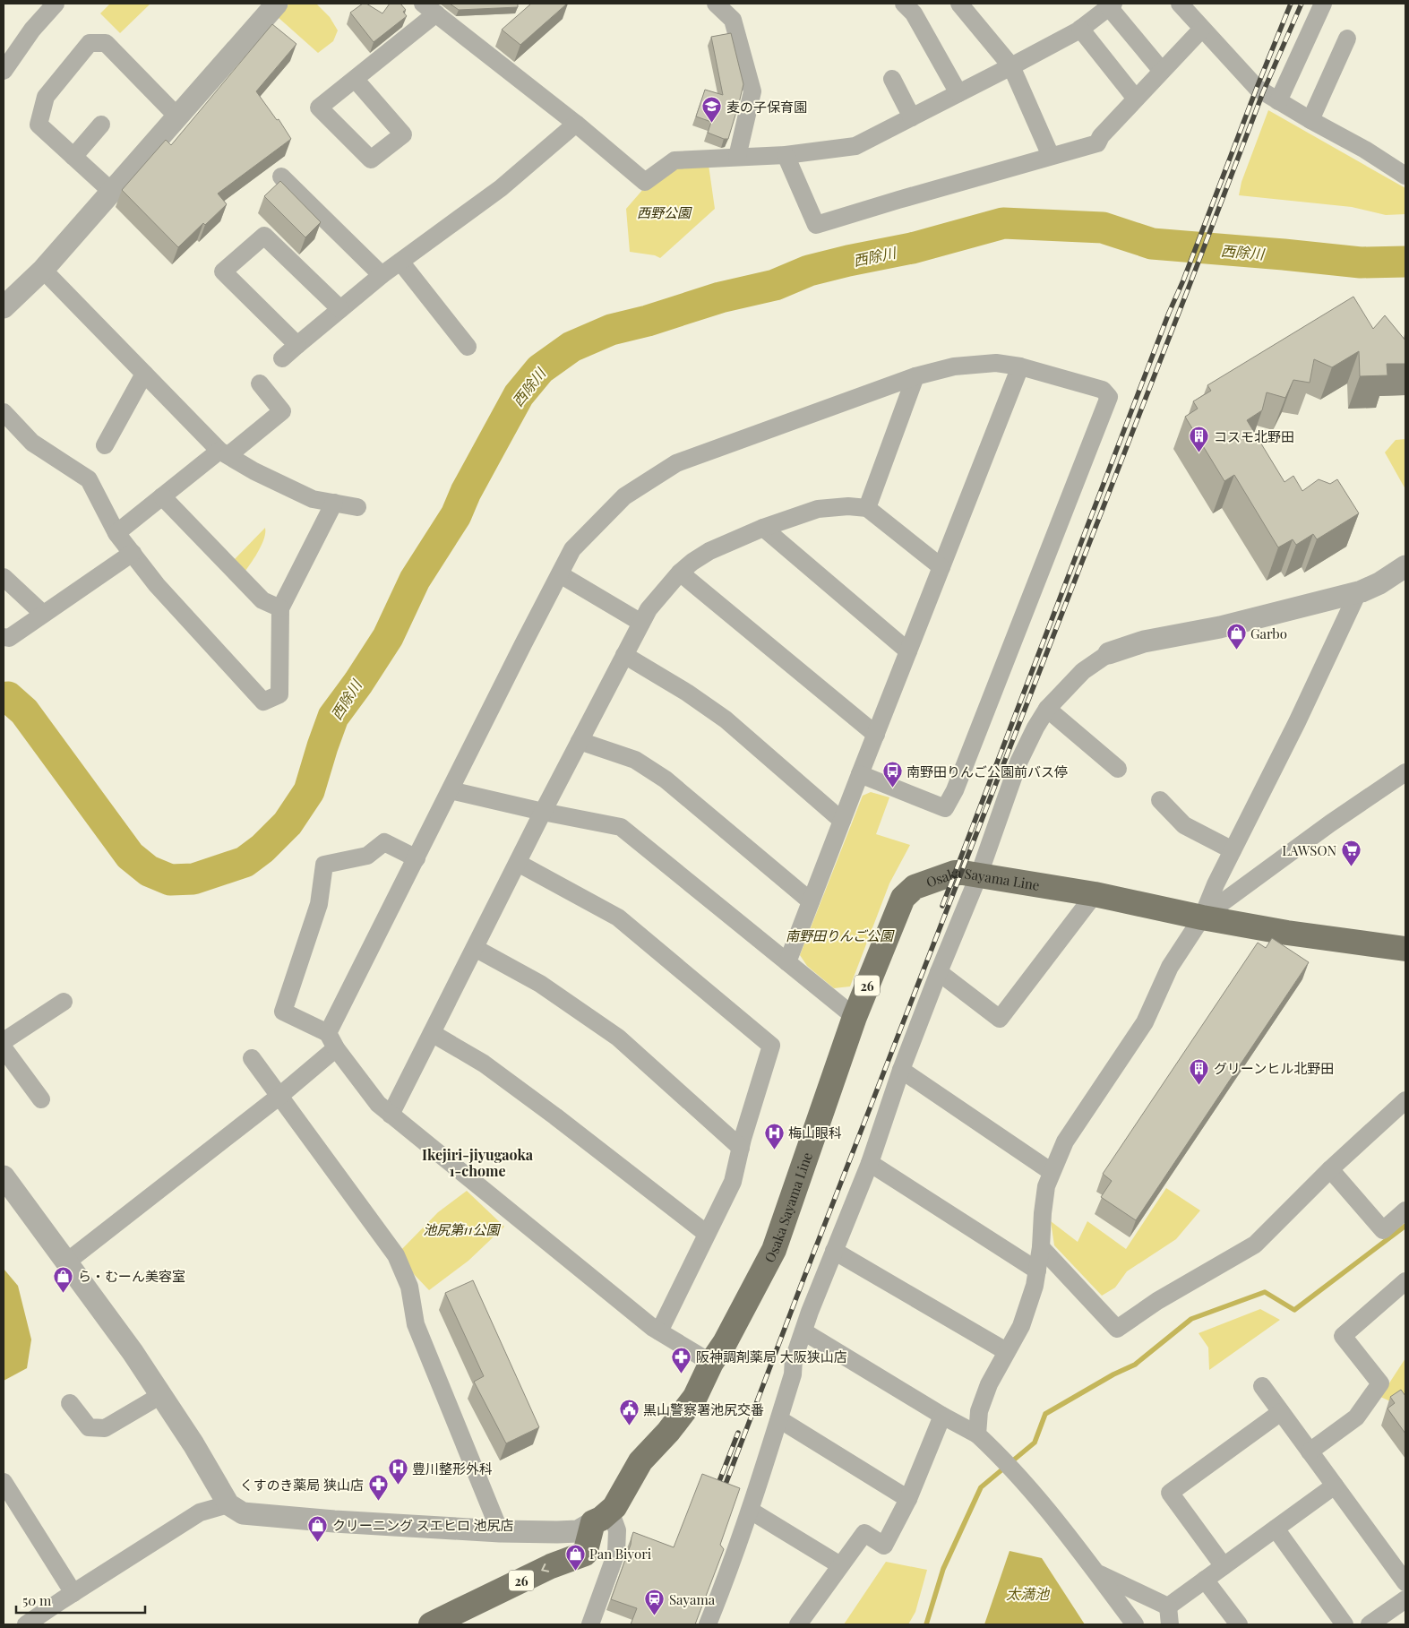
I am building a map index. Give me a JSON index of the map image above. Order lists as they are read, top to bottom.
{
  "streets": {
    "main road": ["Osaka Sayama Line", "26"]
  },
  "districts": ["Ikejiri-jiyugaoka 1-chome"],
  "water": ["西除川", "太満池"],
  "parks": ["西野公園", "南野田りんご公園", "池尻第11公園"],
  "places": {
    "school or university": ["麦の子保育園"],
    "building": ["コスモ北野田", "グリーンヒル北野田"],
    "shop": [
      "Garbo",
      "ら・むーん美容室",
      "クリーニング スエヒロ 池尻店",
      "Pan Biyori"
    ],
    "bus stop": ["南野田りんご公園前バス停"],
    "supermarket": ["LAWSON"],
    "hospital": ["梅山眼科", "豊川整形外科"],
    "pharmacy": ["阪神調剤薬局 大阪狭山店", "くすのき薬局 狭山店"],
    "public building": ["黒山警察署池尻交番"],
    "station": ["Sayama"]
  },
  "scale_bar": "50 m"
}
